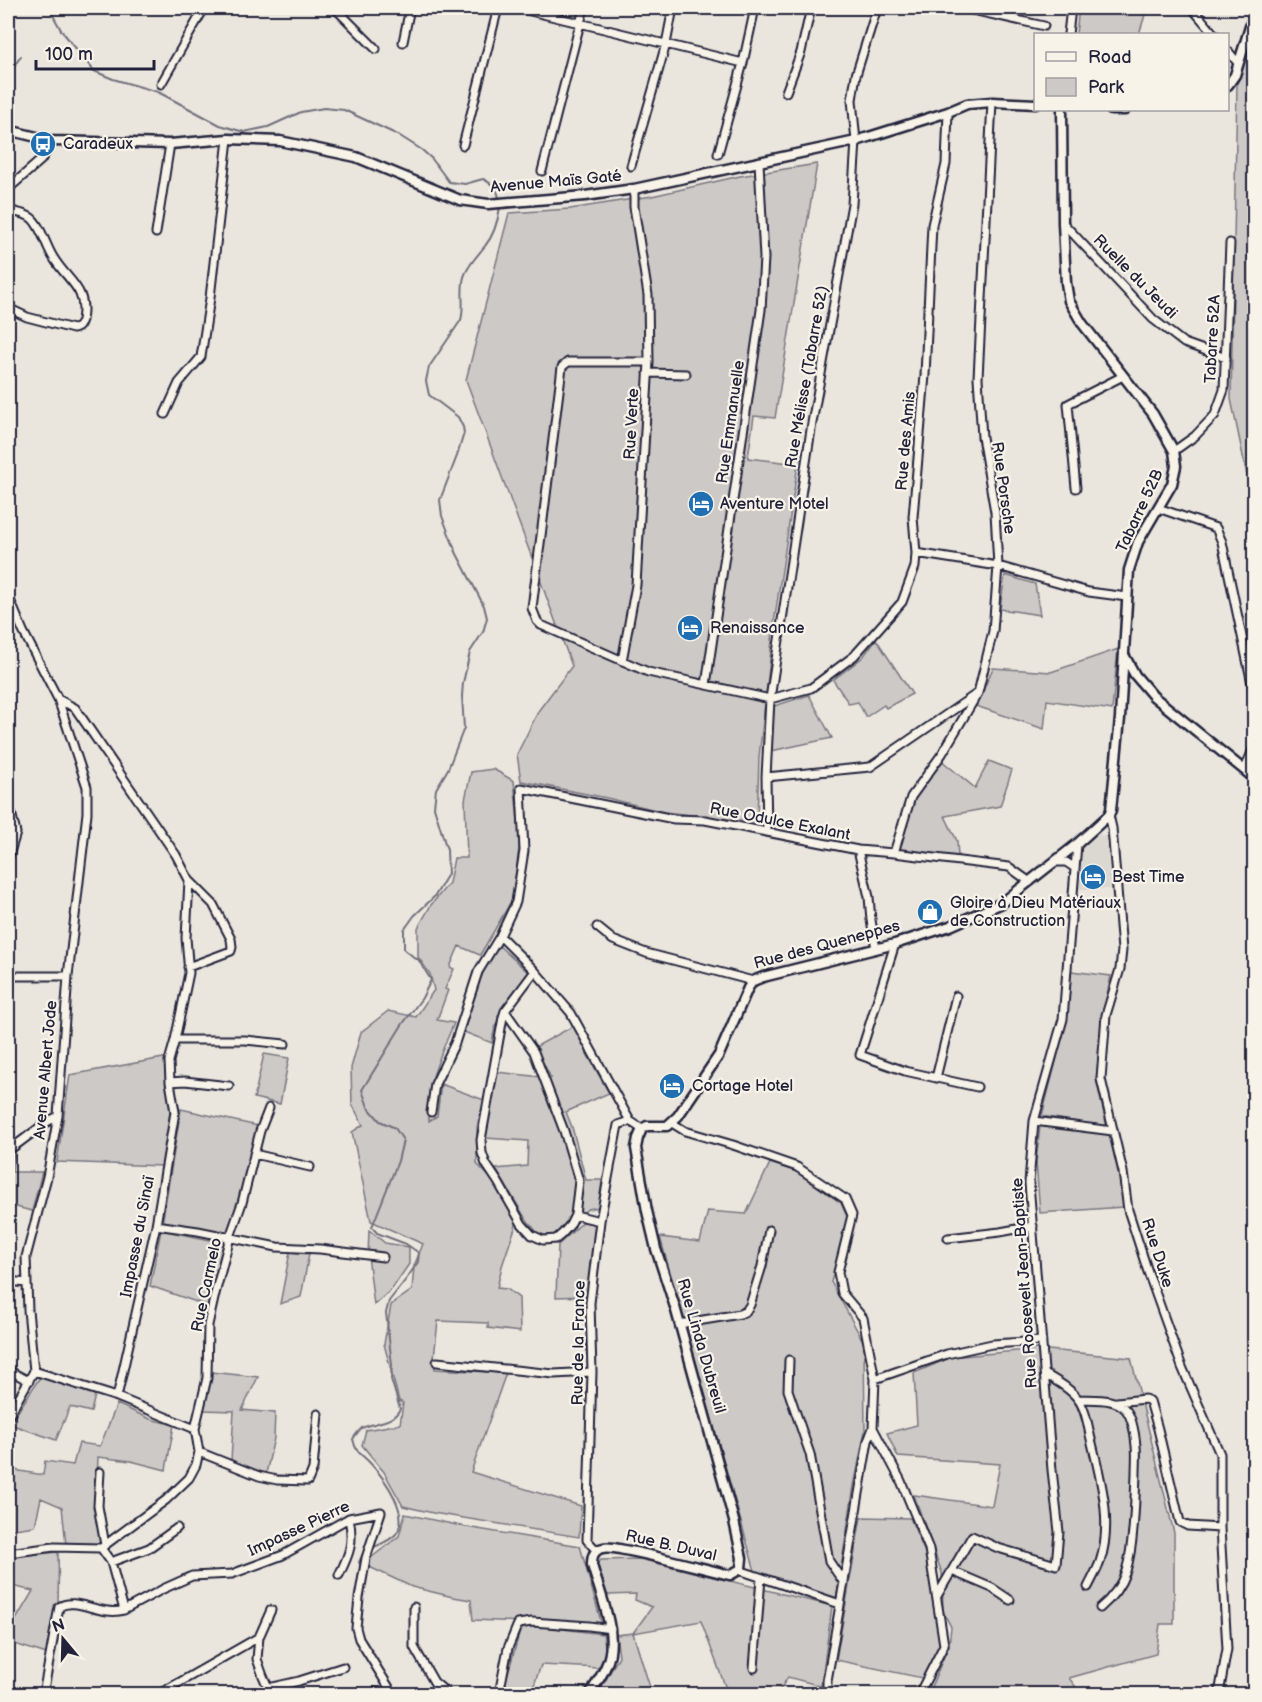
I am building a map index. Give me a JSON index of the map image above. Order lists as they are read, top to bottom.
{
  "streets": {
    "street": [
      "Avenue Maïs Gaté",
      "Ruelle du Jeudi",
      "Tabarre 52A",
      "Rue Mélisse (Tabarre 52)",
      "Rue Emmanuelle",
      "Rue Verte",
      "Rue des Amis",
      "Rue Porsche",
      "Tabarre 52B",
      "Rue Odulce Exalant",
      "Rue des Queneppes",
      "Avenue Albert Jode",
      "Impasse du Sinaï",
      "Rue Duke",
      "Rue Roosevelt Jean-Baptiste",
      "Rue Carmelo",
      "Rue de la France",
      "Rue Linda Dubreuil",
      "Impasse Pierre",
      "Rue B. Duval"
    ]
  },
  "crossings": [
    ["Avenue Maïs Gaté", "Rue Mélisse (Tabarre 52)"],
    ["Avenue Maïs Gaté", "Rue Emmanuelle"],
    ["Avenue Maïs Gaté", "Rue Verte"],
    ["Avenue Maïs Gaté", "Rue des Amis"],
    ["Avenue Maïs Gaté", "Rue Porsche"],
    ["Ruelle du Jeudi", "Tabarre 52A"],
    ["Ruelle du Jeudi", "Tabarre 52B"],
    ["Tabarre 52A", "Tabarre 52B"],
    ["Rue Mélisse (Tabarre 52)", "Rue des Amis"],
    ["Rue Mélisse (Tabarre 52)", "Rue Odulce Exalant"],
    ["Rue Porsche", "Rue Odulce Exalant"],
    ["Tabarre 52B", "Rue des Queneppes"],
    ["Tabarre 52B", "Rue Duke"],
    ["Rue Odulce Exalant", "Rue des Queneppes"],
    ["Rue des Queneppes", "Rue Duke"],
    ["Rue des Queneppes", "Rue Roosevelt Jean-Baptiste"],
    ["Rue de la France", "Rue B. Duval"],
    ["Rue Linda Dubreuil", "Rue B. Duval"]
  ],
  "places": {
    "bus stop": ["Caradeux"],
    "hotel": [
      "Aventure Motel",
      "Renaissance",
      "Best Time",
      "Cortage Hotel"
    ],
    "shop": ["Gloire à Dieu Matériaux de Construction"]
  },
  "legend": ["Road", "Park"],
  "scale_bar": "100 m",
  "north": "top"
}
